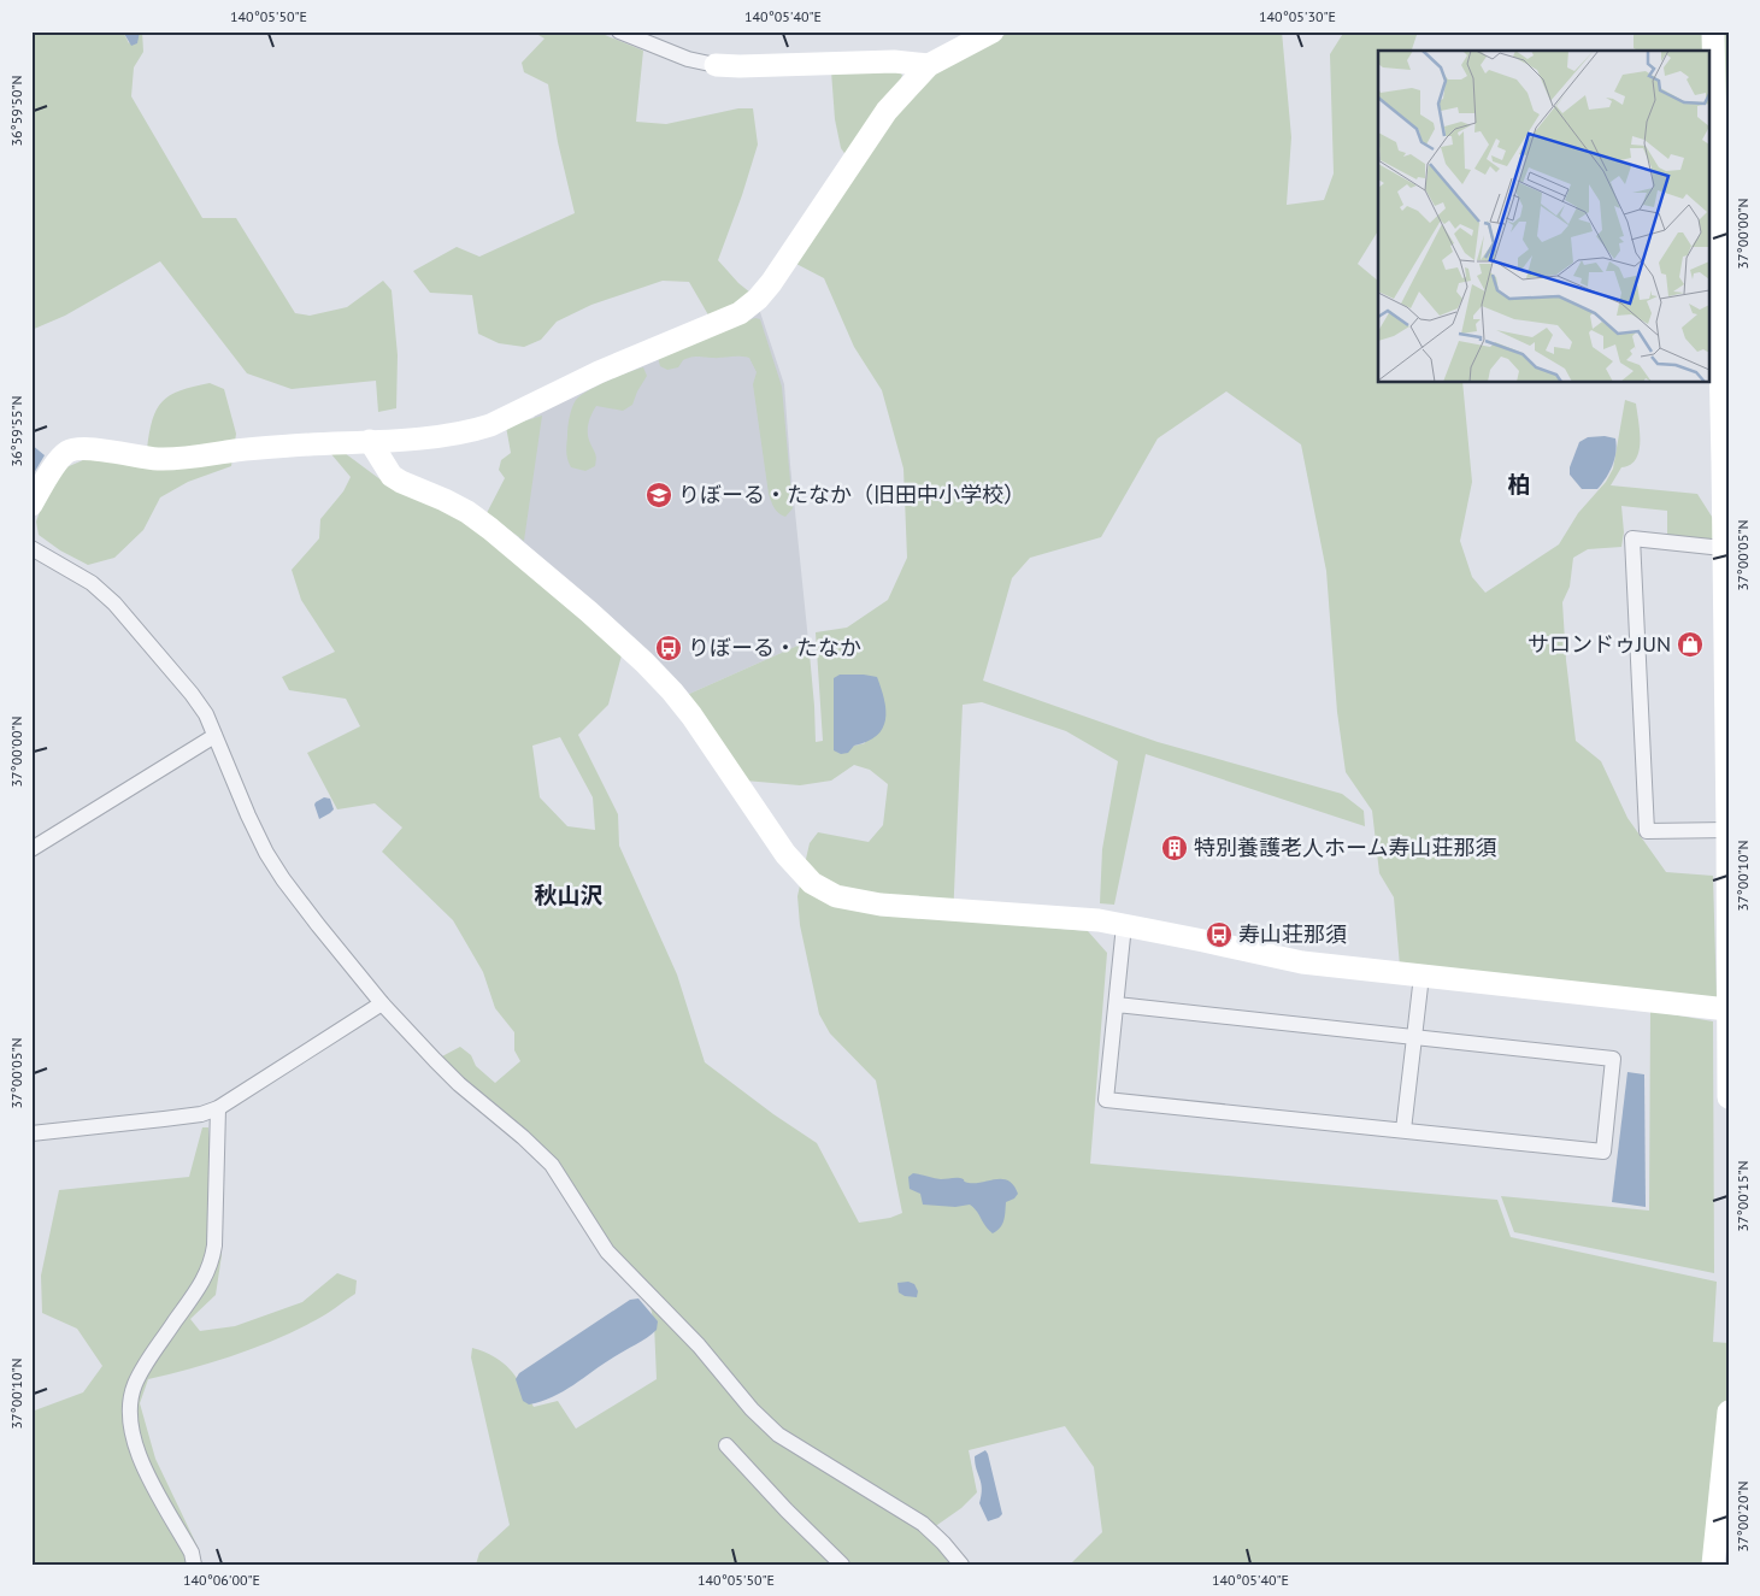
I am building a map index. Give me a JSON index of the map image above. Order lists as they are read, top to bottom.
{
  "districts": ["柏", "秋山沢"],
  "places": {
    "school or university": ["りぼーる・たなか（旧田中小学校）"],
    "shop": ["サロンドゥJUN"],
    "bus stop": ["りぼーる・たなか", "寿山荘那須"],
    "building": ["特別養護老人ホーム寿山荘那須"]
  },
  "coordinates": [
    "140°05'50\"E",
    "140°05'40\"E",
    "140°05'30\"E",
    "36°59'50\"N",
    "37°00'00\"N",
    "36°59'55\"N",
    "37°00'05\"N",
    "37°00'10\"N",
    "37°00'15\"N",
    "37°00'20\"N",
    "140°06'00\"E"
  ]
}
